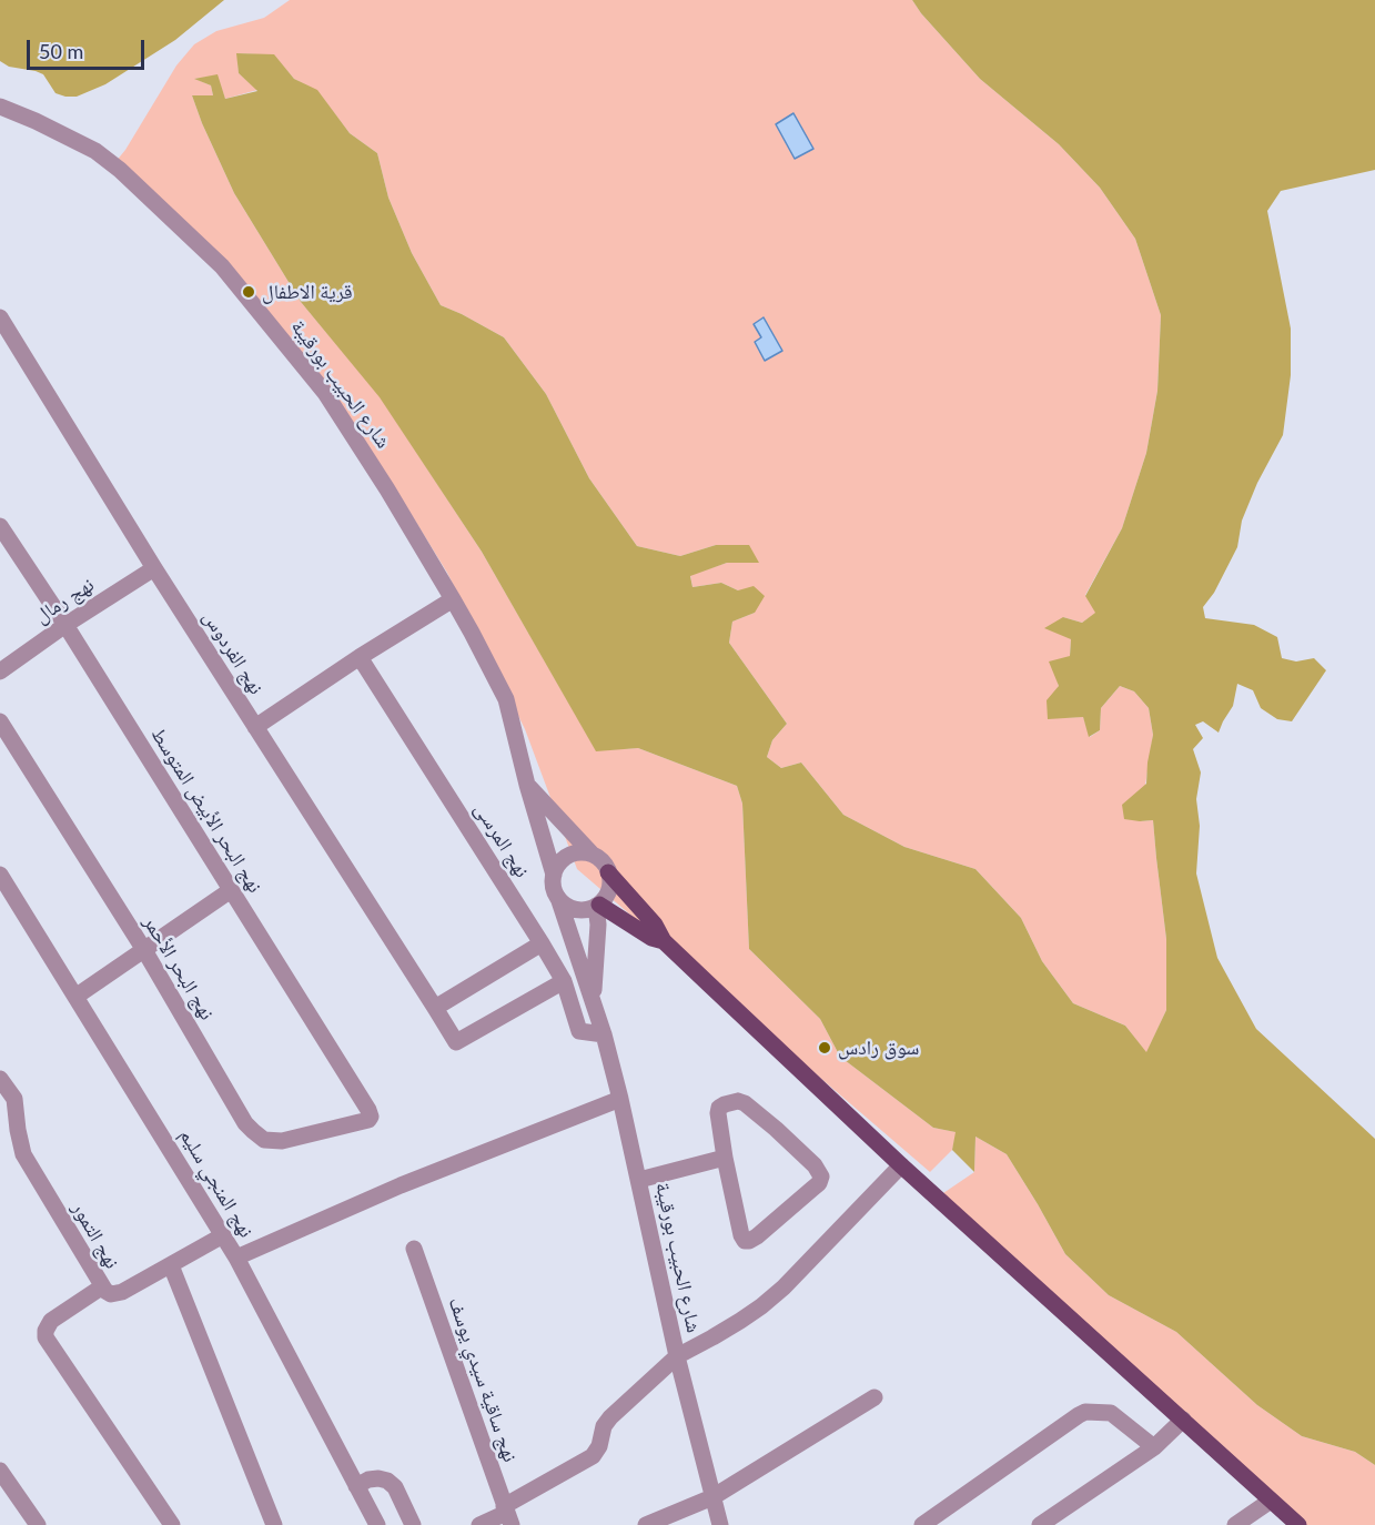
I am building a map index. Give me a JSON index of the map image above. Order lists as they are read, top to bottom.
{
  "streets": {
    "street": [
      "شارع الحبيب بورقيبة",
      "نهج رمال",
      "نهج الفردوس",
      "نهج البحر الأبيض المتوسط",
      "نهج المرسى",
      "نهج البحر الأحمر",
      "نهج المنجي سليم",
      "نهج التمور",
      "نهج ساقية سيدي يوسف"
    ]
  },
  "crossings": [
    ["شارع الحبيب بورقيبة", "نهج المرسى"],
    ["نهج رمال", "نهج الفردوس"],
    ["نهج رمال", "نهج البحر الأبيض المتوسط"],
    ["نهج الفردوس", "نهج المرسى"],
    ["نهج البحر الأبيض المتوسط", "نهج البحر الأحمر"],
    ["نهج المنجي سليم", "نهج التمور"]
  ],
  "places": ["قرية الاطفال", "سوق رادس"],
  "scale_bar": "50 m"
}
